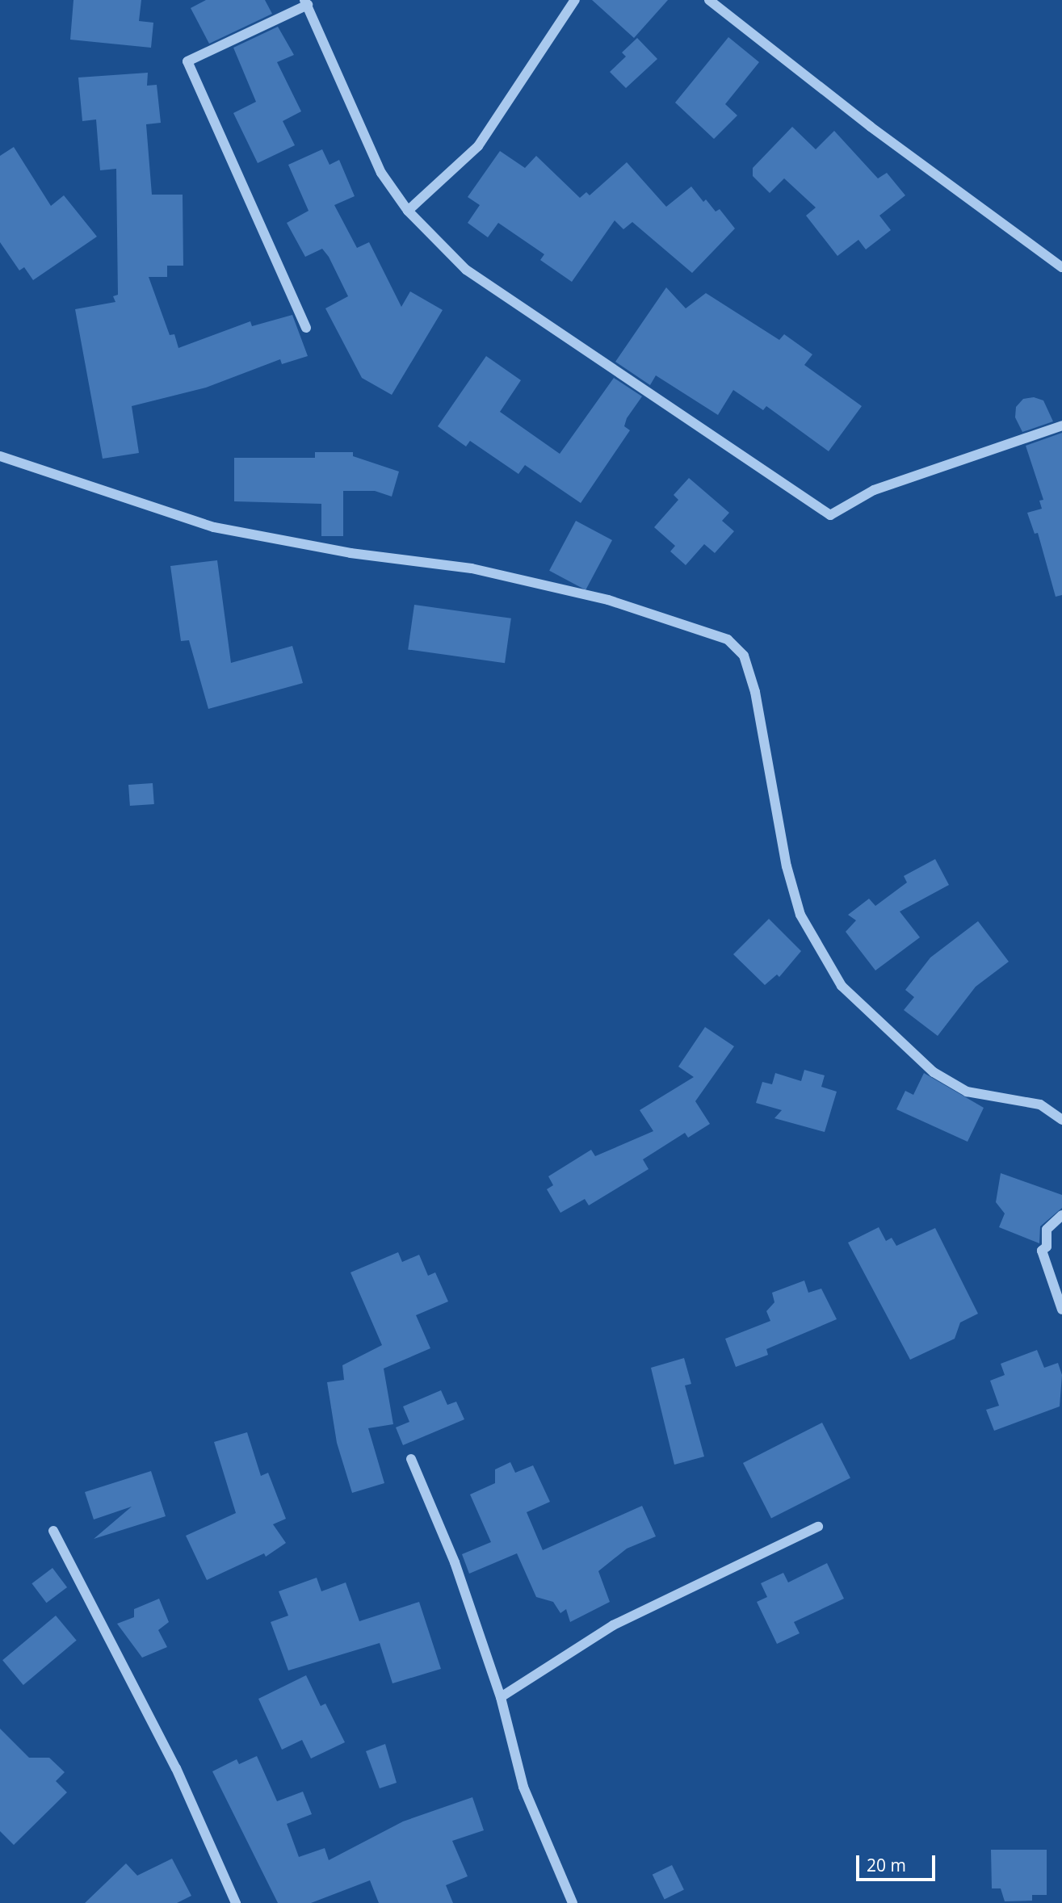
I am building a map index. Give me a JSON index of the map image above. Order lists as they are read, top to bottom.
{
  "scale_bar": "20 m"
}
